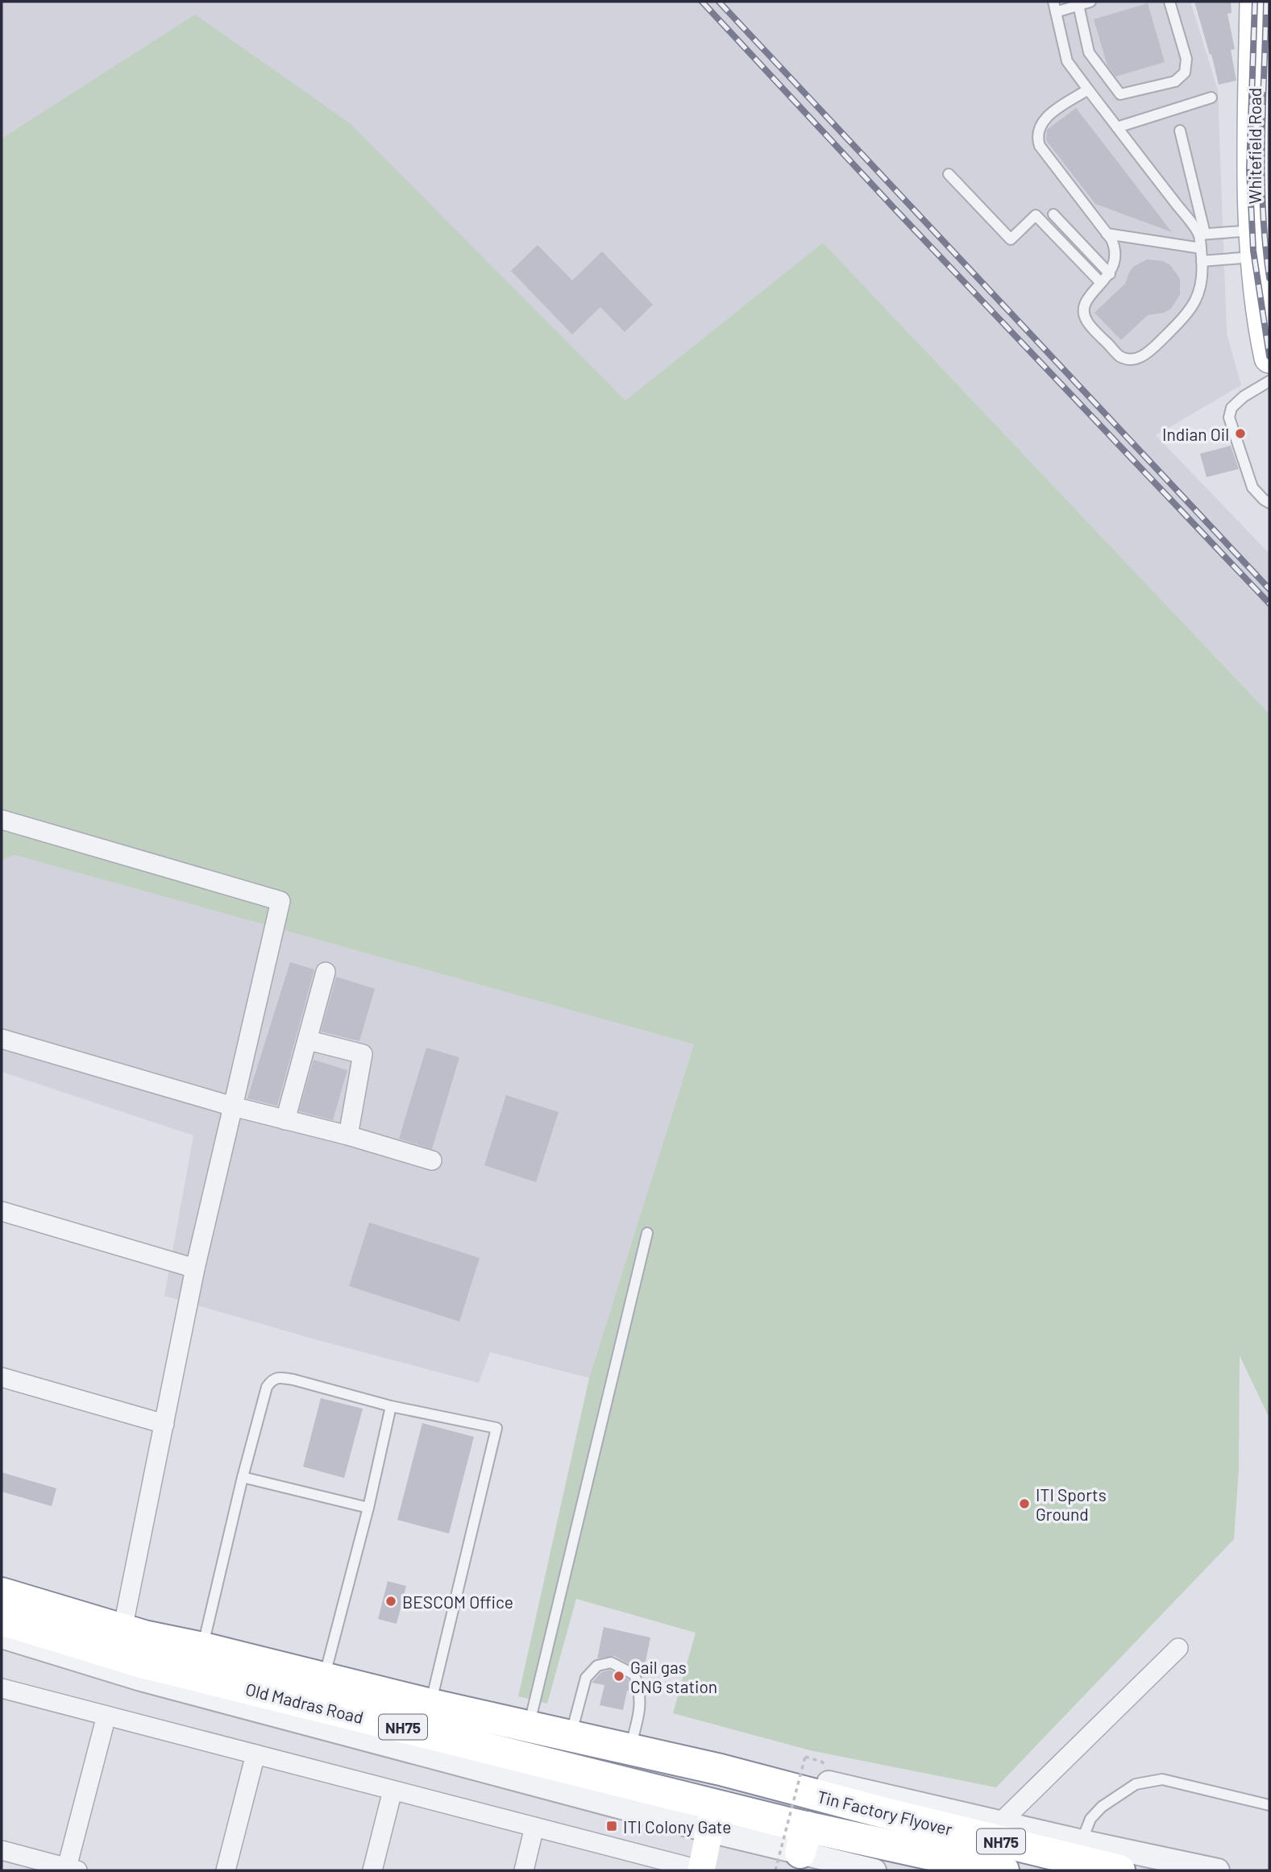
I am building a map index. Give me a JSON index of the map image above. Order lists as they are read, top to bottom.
{
  "streets": {
    "highway": ["Old Madras Road", "NH75", "Tin Factory Flyover"],
    "main road": ["Whitefield Road"]
  },
  "crossings": [
    ["Old Madras Road", "Tin Factory Flyover"]
  ],
  "places": {
    "other": [
      "Indian Oil",
      "ITI Sports Ground",
      "BESCOM Office",
      "Gail gas CNG station"
    ],
    "transit": ["ITI Colony Gate"]
  }
}
